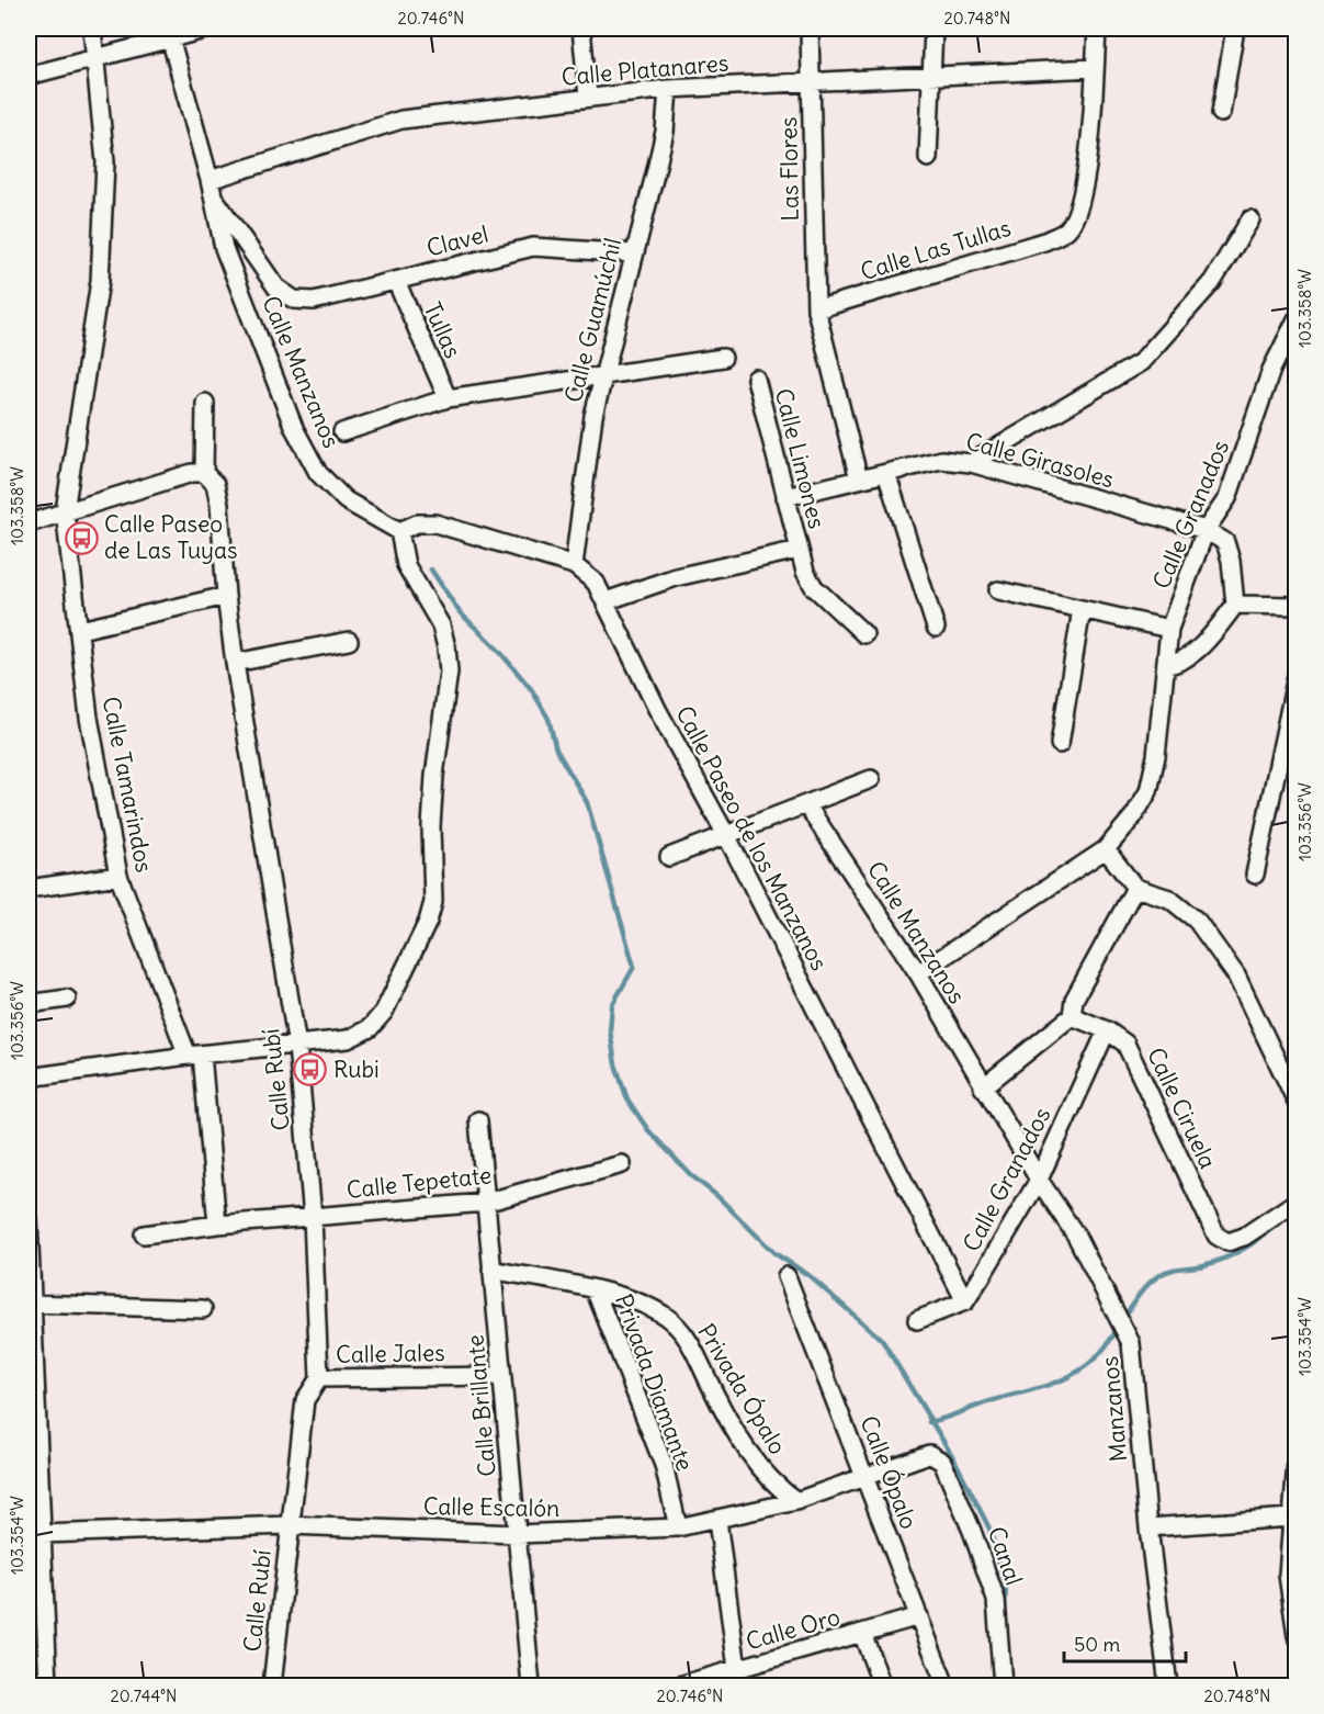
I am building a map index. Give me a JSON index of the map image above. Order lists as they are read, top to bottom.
{
  "streets": {
    "street": [
      "Calle Platanares",
      "Las Flores",
      "Clavel",
      "Calle Las Tullas",
      "Calle Guamúchil",
      "Tullas",
      "Calle Manzanos",
      "Calle Limones",
      "Calle Girasoles",
      "Calle Granados",
      "Calle Tamarindos",
      "Calle Paseo de los Manzanos",
      "Calle Rubí",
      "Calle Ciruela",
      "Calle Tepetate",
      "Calle Jales",
      "Privada Diamante",
      "Privada Ópalo",
      "Calle Brillante",
      "Manzanos",
      "Calle Ópalo",
      "Calle Escalón",
      "Canal",
      "Calle Oro"
    ]
  },
  "crossings": [
    ["Calle Platanares", "Las Flores"],
    ["Calle Platanares", "Calle Las Tullas"],
    ["Calle Platanares", "Calle Guamúchil"],
    ["Calle Platanares", "Calle Manzanos"],
    ["Las Flores", "Calle Las Tullas"],
    ["Las Flores", "Calle Girasoles"],
    ["Clavel", "Calle Guamúchil"],
    ["Clavel", "Tullas"],
    ["Clavel", "Calle Manzanos"],
    ["Calle Guamúchil", "Calle Paseo de los Manzanos"],
    ["Calle Manzanos", "Calle Granados"],
    ["Calle Manzanos", "Calle Paseo de los Manzanos"],
    ["Calle Manzanos", "Manzanos"],
    ["Calle Limones", "Calle Girasoles"],
    ["Calle Girasoles", "Calle Granados"],
    ["Calle Granados", "Calle Paseo de los Manzanos"],
    ["Calle Granados", "Calle Ciruela"],
    ["Calle Granados", "Manzanos"],
    ["Calle Tamarindos", "Calle Tepetate"],
    ["Calle Rubí", "Calle Tepetate"],
    ["Calle Rubí", "Calle Jales"],
    ["Calle Rubí", "Calle Escalón"],
    ["Calle Tepetate", "Calle Brillante"],
    ["Calle Jales", "Calle Brillante"],
    ["Privada Diamante", "Privada Ópalo"],
    ["Privada Diamante", "Calle Escalón"],
    ["Privada Ópalo", "Calle Brillante"],
    ["Privada Ópalo", "Calle Escalón"],
    ["Calle Brillante", "Calle Escalón"],
    ["Calle Ópalo", "Calle Escalón"],
    ["Calle Ópalo", "Calle Oro"],
    ["Calle Escalón", "Canal"]
  ],
  "places": {
    "bus stop": ["Calle Paseo de Las Tuyas", "Rubi"]
  },
  "scale_bar": "50 m",
  "coordinates": [
    "20.746°N",
    "20.748°N",
    "103.358°W",
    "103.356°W",
    "103.354°W",
    "20.744°N"
  ]
}
